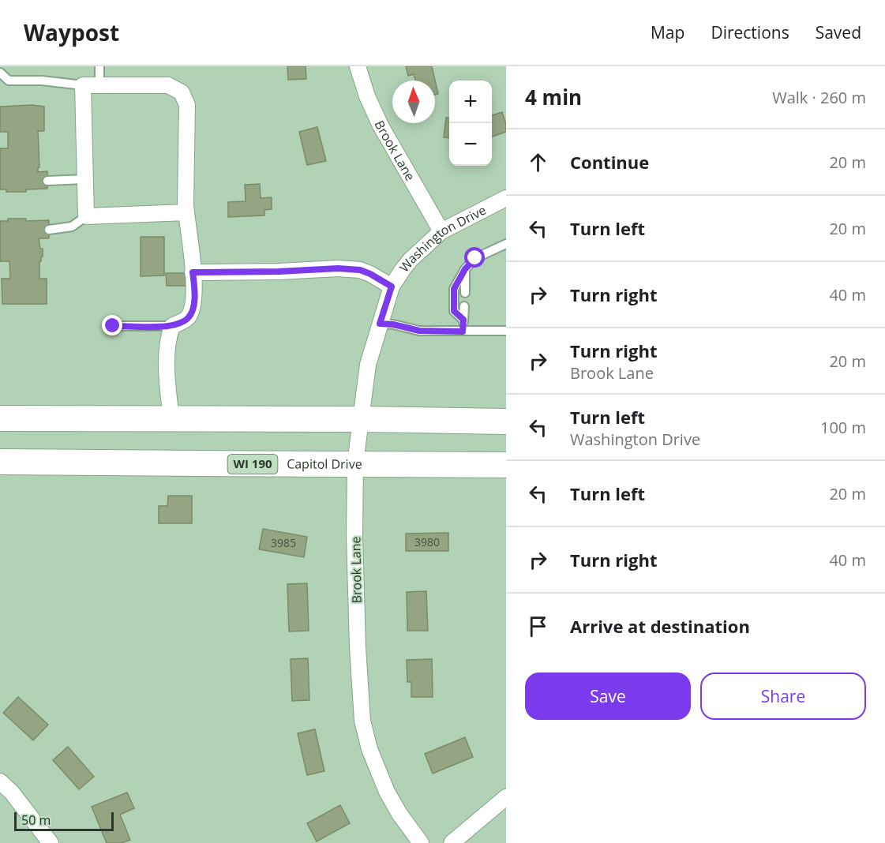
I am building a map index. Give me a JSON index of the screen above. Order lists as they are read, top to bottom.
{
  "streets": {
    "main road": ["Capitol Drive", "WI 190"],
    "street": ["Brook Lane", "Washington Drive"]
  },
  "crossings": [
    ["Brook Lane", "Washington Drive"],
    ["Brook Lane", "Capitol Drive"]
  ],
  "house_numbers": ["3980", "3985"],
  "scale_bar": "50 m",
  "north": "top",
  "page": {
    "header": "Waypost",
    "nav": ["Map", "Directions", "Saved"],
    "heading": ["4 min", "Walk · 260 m"],
    "map_buttons": ["+", "−"],
    "list": [
      ["Continue", "20 m"],
      ["Turn left", "20 m"],
      ["Turn right", "40 m"],
      ["Turn right", "Brook Lane", "20 m"],
      ["Turn left", "Washington Drive", "100 m"],
      ["Turn left", "20 m"],
      ["Turn right", "40 m"],
      "Arrive at destination"
    ],
    "buttons": ["Save", "Share"],
    "scale": "50 m"
  }
}
